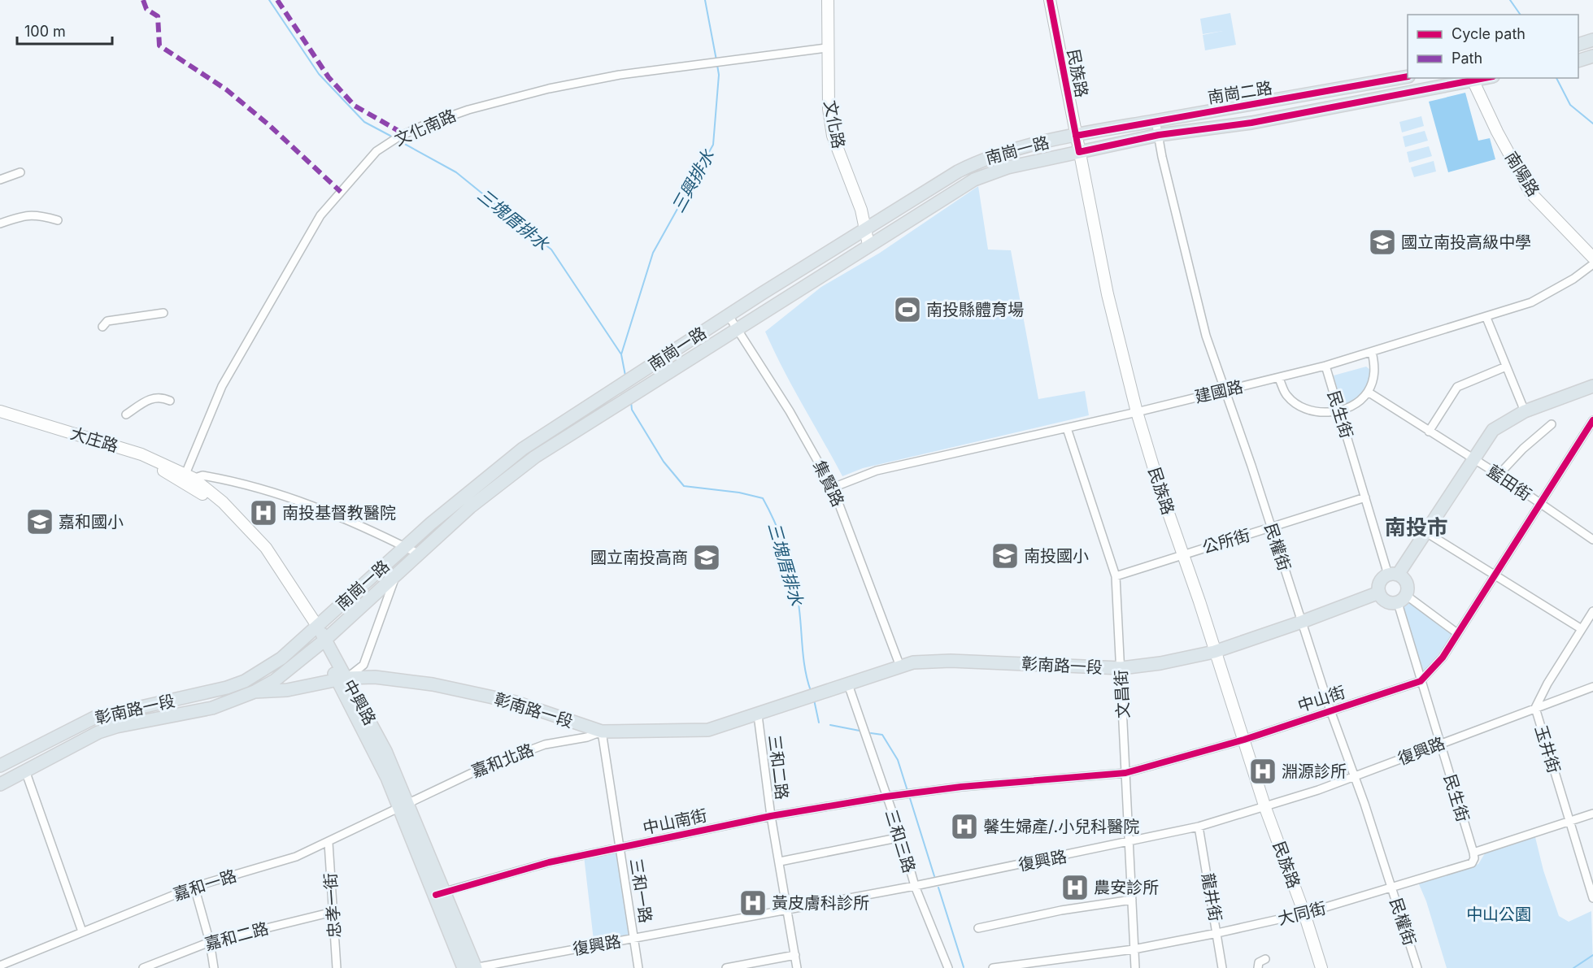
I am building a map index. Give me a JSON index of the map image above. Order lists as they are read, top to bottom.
{
  "streets": {
    "main road": [
      "民族路",
      "南崗二路",
      "文化路",
      "南崗一路",
      "南陽路",
      "大庄路",
      "彰南路一段",
      "中興路"
    ],
    "street": [
      "文化南路",
      "建國路",
      "民生街",
      "藍田街",
      "集賢路",
      "公所街",
      "民權街",
      "文昌街",
      "中山街",
      "玉井街",
      "復興路",
      "嘉和北路",
      "三和二路",
      "中山南街",
      "三和三路",
      "嘉和一路",
      "三和一路",
      "龍井街",
      "忠孝一街",
      "大同街",
      "嘉和二路"
    ]
  },
  "crossings": [
    ["民族路", "南崗二路"],
    ["民族路", "南崗一路"],
    ["民族路", "建國路"],
    ["民族路", "公所街"],
    ["民族路", "彰南路一段"],
    ["民族路", "中山街"],
    ["民族路", "復興路"],
    ["民族路", "大同街"],
    ["南崗二路", "南崗一路"],
    ["南崗二路", "南陽路"],
    ["南崗二路", "民權街"],
    ["文化路", "文化南路"],
    ["文化路", "南崗一路"],
    ["文化南路", "大庄路"],
    ["文化南路", "中興路"],
    ["南崗一路", "大庄路"],
    ["南崗一路", "集賢路"],
    ["南崗一路", "彰南路一段"],
    ["南崗一路", "中興路"],
    ["建國路", "民生街"],
    ["建國路", "集賢路"],
    ["建國路", "民權街"],
    ["建國路", "文昌街"],
    ["民生街", "公所街"],
    ["民生街", "彰南路一段"],
    ["民生街", "中山街"],
    ["民生街", "復興路"],
    ["民生街", "大同街"],
    ["大庄路", "中興路"],
    ["藍田街", "中山街"],
    ["集賢路", "彰南路一段"],
    ["公所街", "民權街"],
    ["公所街", "文昌街"],
    ["民權街", "彰南路一段"],
    ["民權街", "中山街"],
    ["民權街", "復興路"],
    ["民權街", "大同街"],
    ["彰南路一段", "文昌街"],
    ["彰南路一段", "中興路"],
    ["彰南路一段", "嘉和北路"],
    ["彰南路一段", "三和二路"],
    ["彰南路一段", "三和三路"],
    ["彰南路一段", "三和一路"],
    ["文昌街", "中山街"],
    ["文昌街", "復興路"],
    ["文昌街", "大同街"],
    ["中山街", "中山南街"],
    ["中興路", "復興路"],
    ["中興路", "嘉和北路"],
    ["中興路", "中山南街"],
    ["中興路", "嘉和一路"],
    ["玉井街", "復興路"],
    ["玉井街", "大同街"],
    ["復興路", "三和二路"],
    ["復興路", "三和三路"],
    ["復興路", "三和一路"],
    ["復興路", "龍井街"],
    ["嘉和北路", "嘉和一路"],
    ["嘉和北路", "三和一路"],
    ["三和二路", "中山南街"],
    ["中山南街", "三和三路"],
    ["中山南街", "三和一路"],
    ["嘉和一路", "忠孝一街"],
    ["龍井街", "大同街"],
    ["忠孝一街", "嘉和二路"]
  ],
  "districts": ["南投市"],
  "water": ["三興排水", "三塊厝排水"],
  "parks": ["中山公園"],
  "places": {
    "school or university": [
      "國立南投高級中學",
      "嘉和國小",
      "南投國小",
      "國立南投高商"
    ],
    "sports": ["南投縣體育場"],
    "hospital": [
      "南投基督教醫院",
      "淵源診所",
      "馨生婦產/.小兒科醫院",
      "農安診所",
      "黃皮膚科診所"
    ]
  },
  "legend": ["Cycle path", "Path"],
  "scale_bar": "100 m"
}
